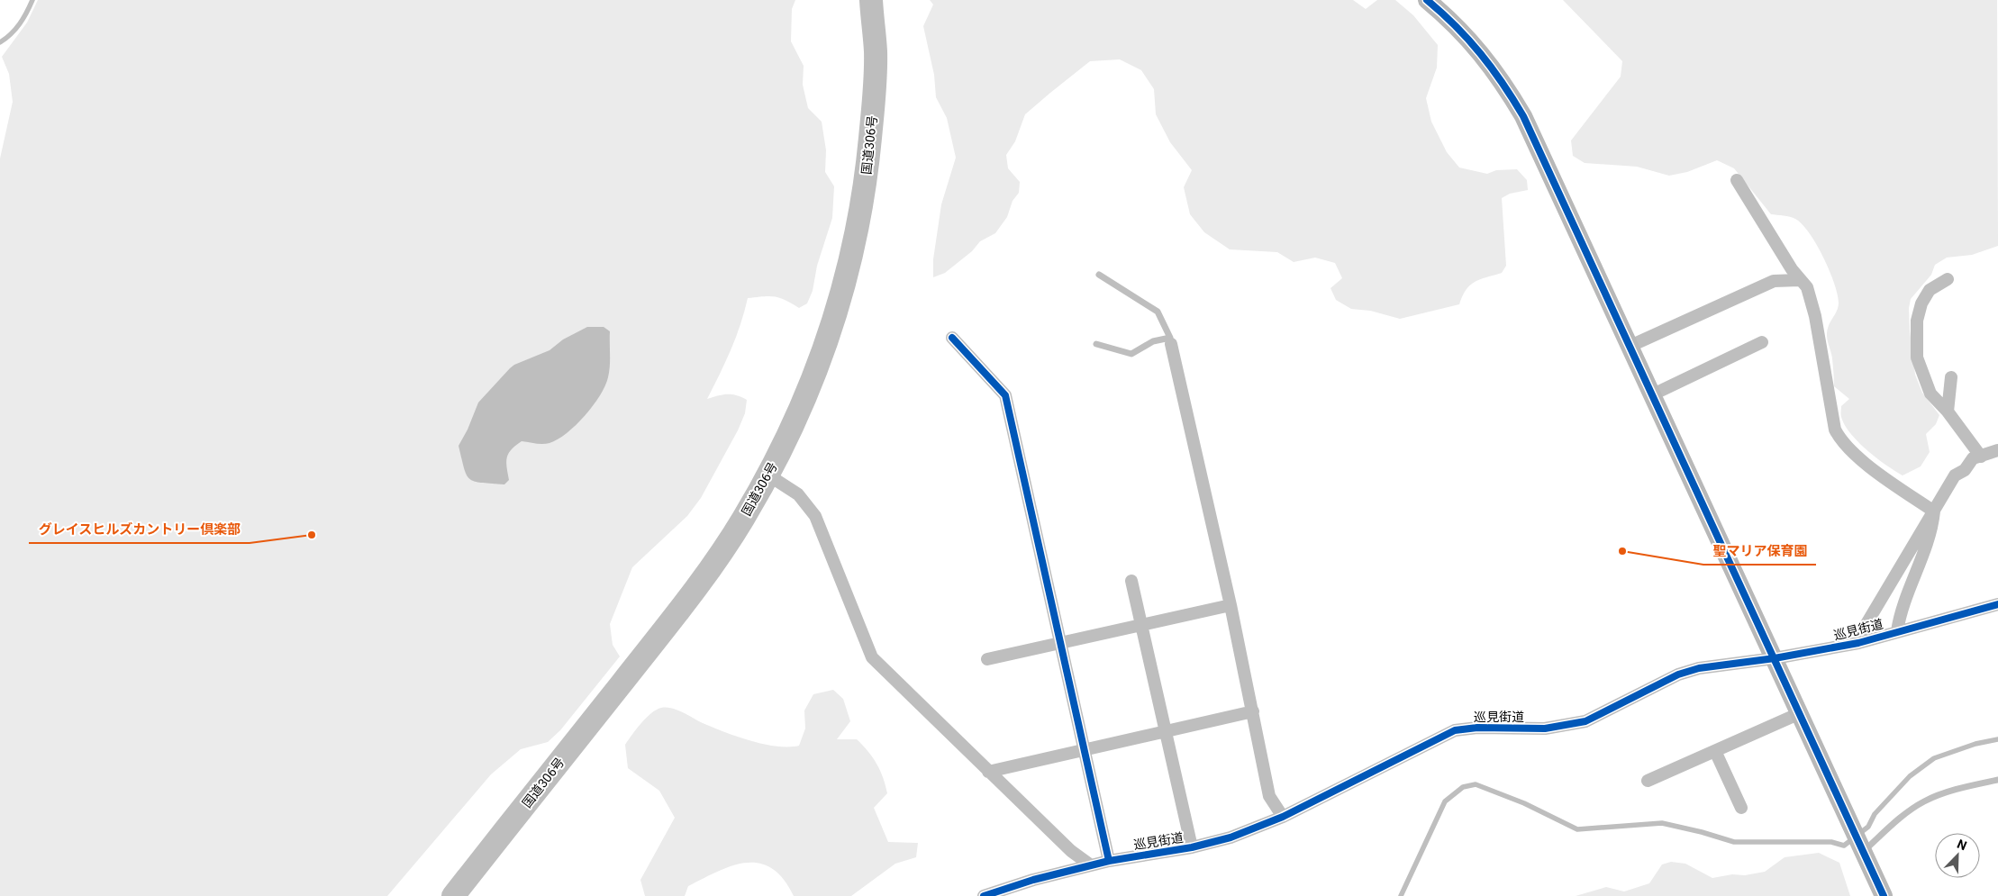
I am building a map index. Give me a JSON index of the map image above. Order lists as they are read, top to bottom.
{
  "streets": {
    "highway": ["国道306号"],
    "street": ["巡見街道"]
  },
  "places": ["グレイスヒルズカントリー倶楽部", "聖マリア保育園"],
  "north": "top right"
}
